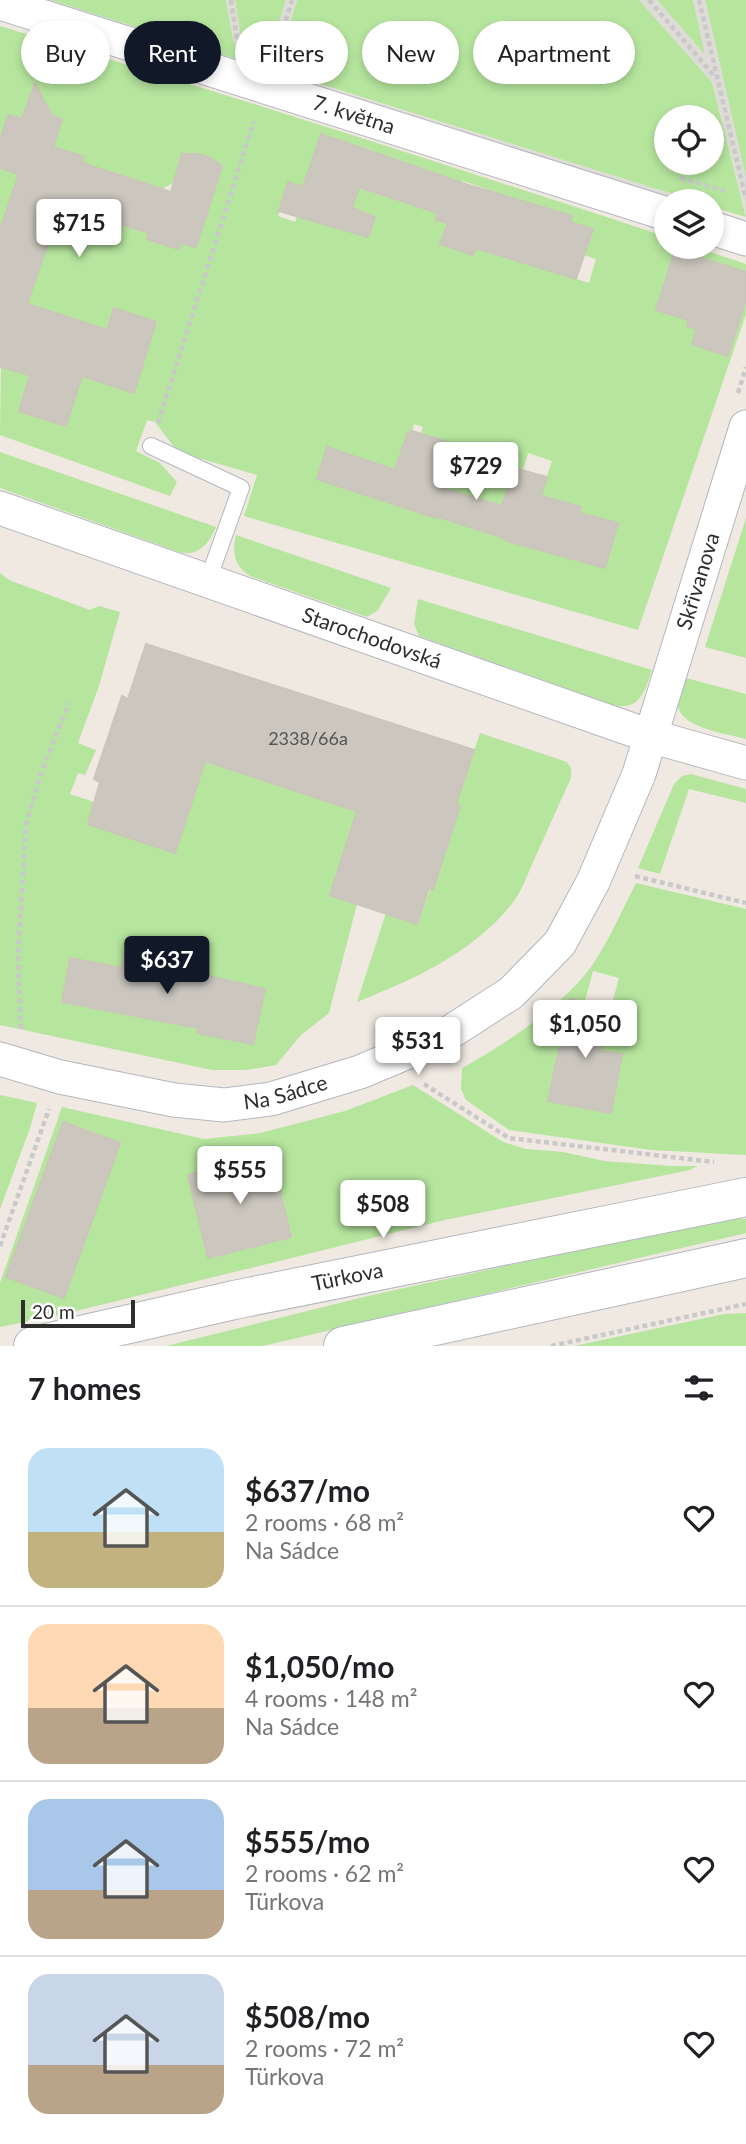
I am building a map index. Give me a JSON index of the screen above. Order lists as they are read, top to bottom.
{
  "streets": {
    "main road": ["Türkova"],
    "street": [
      "7. května",
      "Skřivanova",
      "Starochodovská",
      "Na Sádce"
    ]
  },
  "crossings": [
    ["Skřivanova", "Starochodovská"],
    ["Skřivanova", "Na Sádce"],
    ["Starochodovská", "Na Sádce"]
  ],
  "house_numbers": ["2338/66a"],
  "scale_bar": "20 m",
  "page": {
    "chip": [
      "Buy",
      "Rent",
      "Filters",
      "New",
      "Apartment"
    ],
    "price": [
      "$715",
      "$729",
      "$637",
      "$1,050",
      "$531",
      "$555",
      "$508"
    ],
    "scale": "20 m",
    "heading": "7 homes",
    "list": [
      {
        "name": "$637/mo",
        "note": "2 rooms · 68 m² · Na Sádce"
      },
      {
        "name": "$1,050/mo",
        "note": "4 rooms · 148 m² · Na Sádce"
      },
      {
        "name": "$555/mo",
        "note": "2 rooms · 62 m² · Türkova"
      },
      {
        "name": "$508/mo",
        "note": "2 rooms · 72 m² · Türkova"
      }
    ]
  }
}
